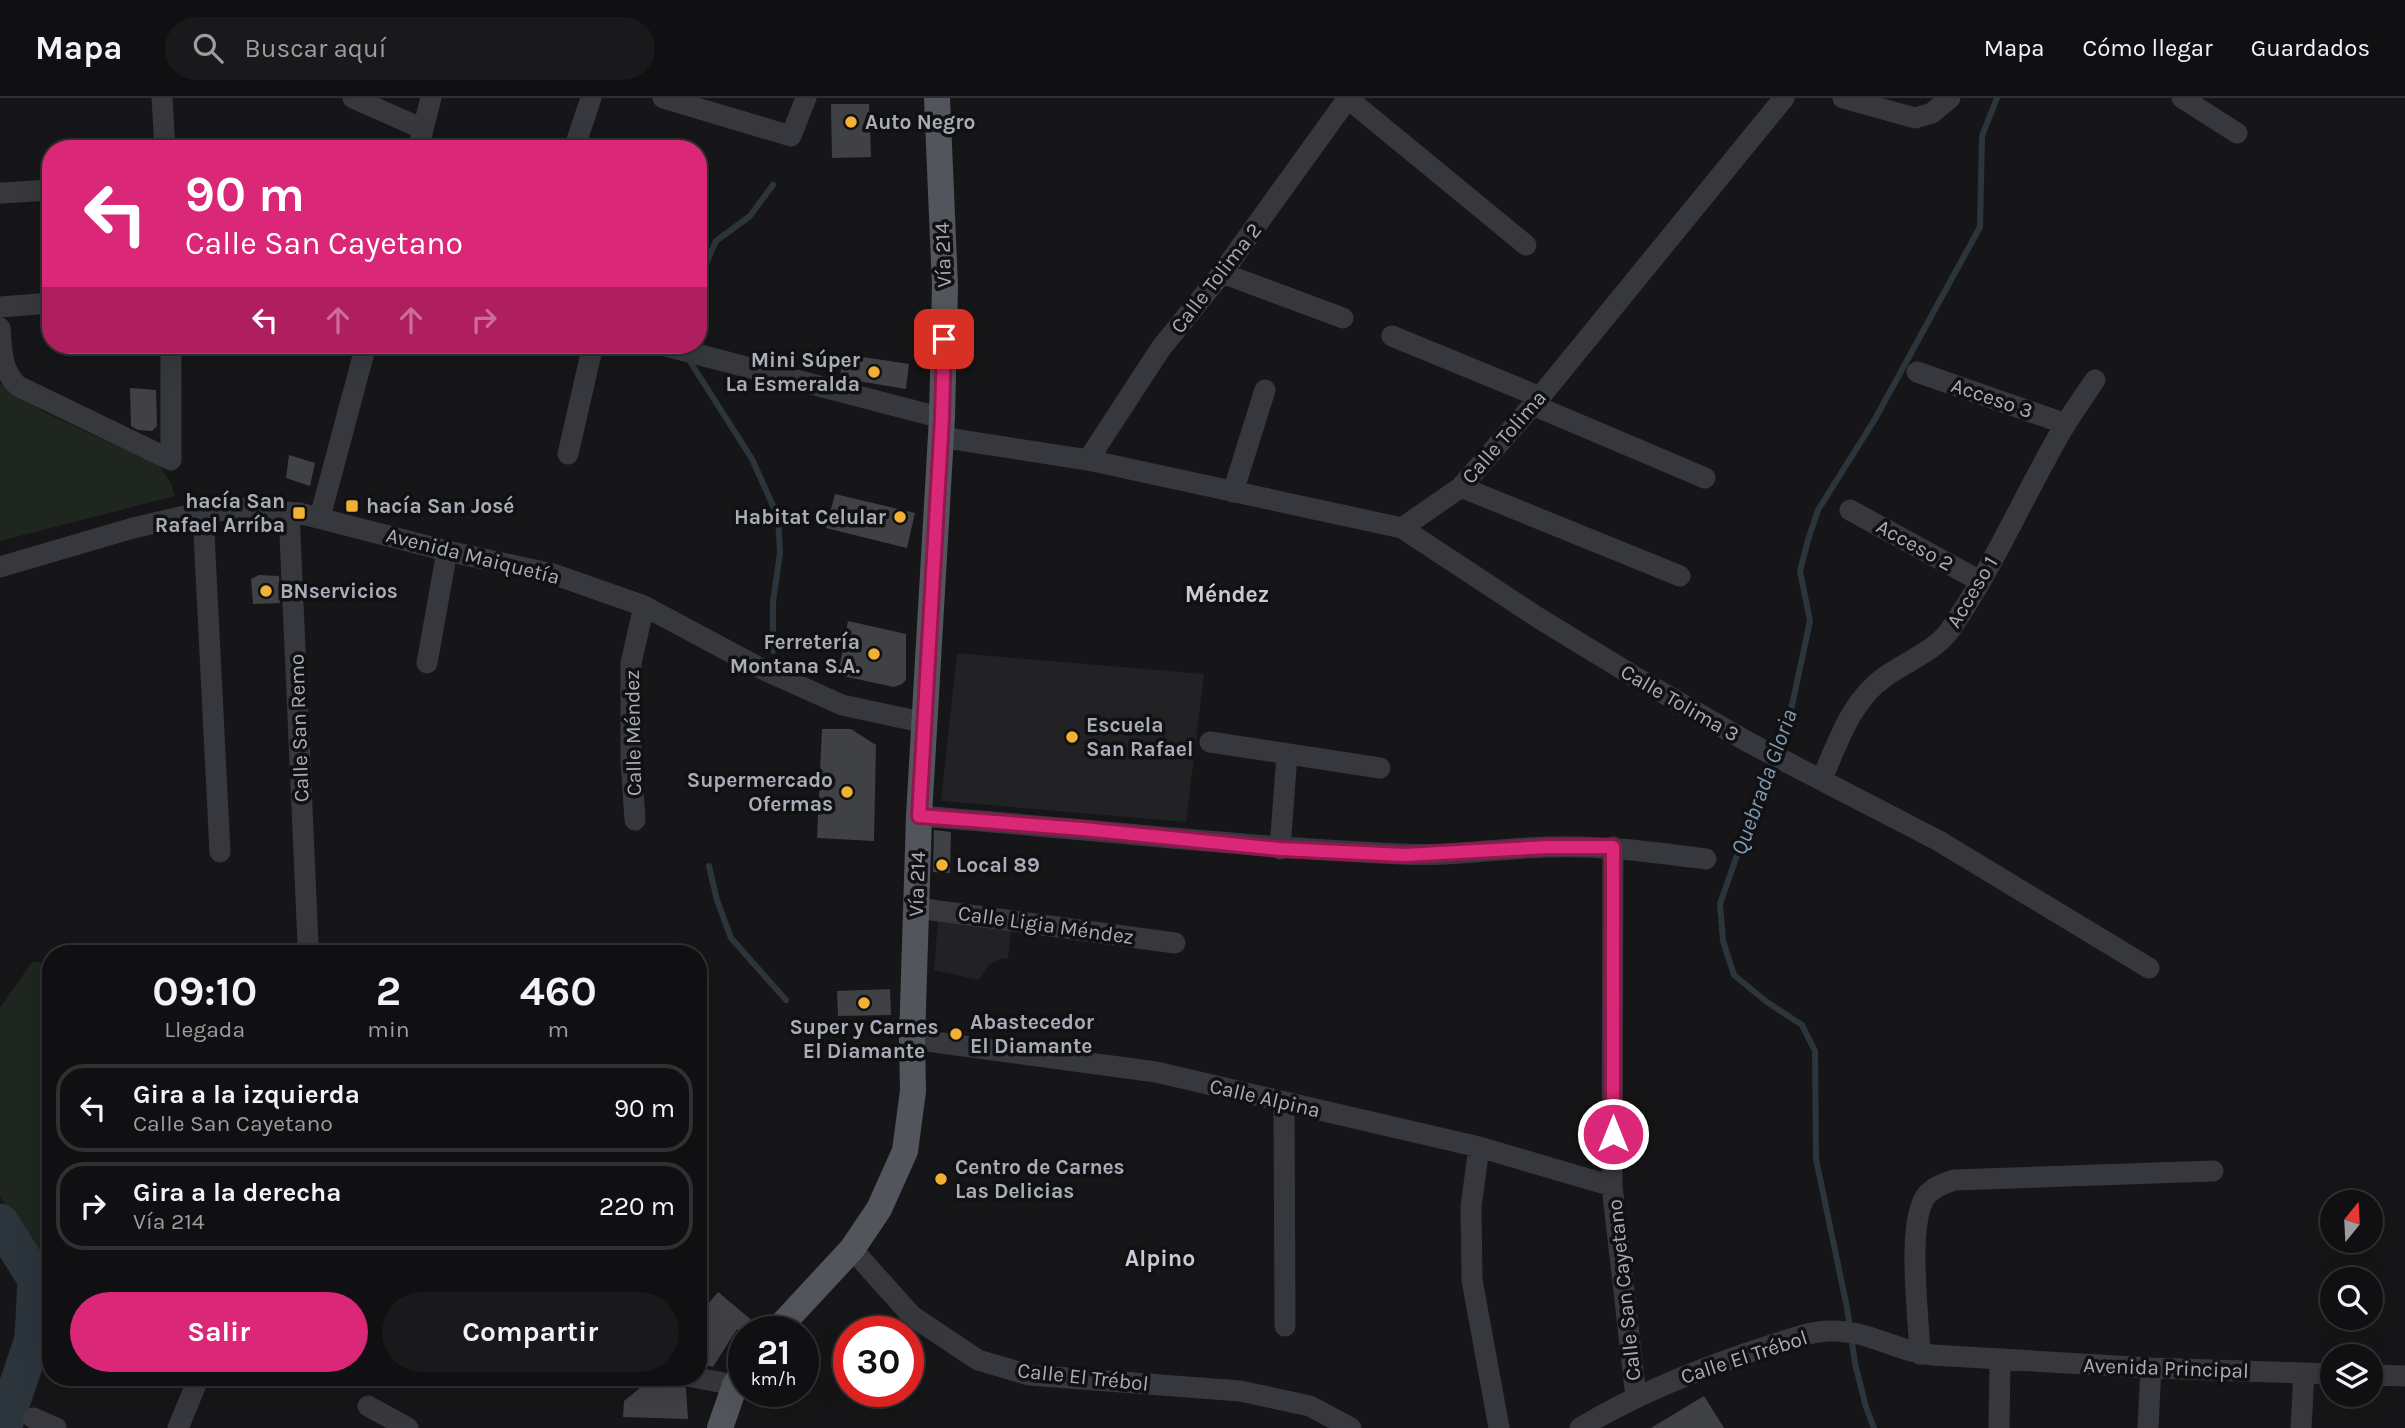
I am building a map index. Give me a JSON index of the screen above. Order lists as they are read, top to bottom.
{
  "streets": {
    "main road": ["Vía 214"],
    "street": [
      "Calle Tolima 2",
      "Acceso 3",
      "Calle Tolima",
      "Acceso 2",
      "Avenida Maiquetía",
      "Acceso 1",
      "Calle Tolima 3",
      "Calle San Remo",
      "Calle Méndez",
      "Calle Ligia Méndez",
      "Calle Alpina",
      "Calle San Cayetano",
      "Calle El Trébol",
      "Avenida Principal"
    ]
  },
  "crossings": [
    ["Vía 214", "Avenida Maiquetía"],
    ["Vía 214", "Calle Ligia Méndez"],
    ["Vía 214", "Calle Alpina"],
    ["Vía 214", "Calle El Trébol"],
    ["Acceso 3", "Acceso 1"],
    ["Calle Tolima", "Calle Tolima 3"],
    ["Acceso 2", "Acceso 1"],
    ["Avenida Maiquetía", "Calle San Remo"],
    ["Avenida Maiquetía", "Calle Méndez"],
    ["Acceso 1", "Calle Tolima 3"],
    ["Calle Alpina", "Calle San Cayetano"],
    ["Calle San Cayetano", "Calle El Trébol"],
    ["Calle El Trébol", "Avenida Principal"]
  ],
  "districts": ["Méndez", "Alpino"],
  "water": ["Quebrada Gloria"],
  "places": {
    "other": [
      "Auto Negro",
      "Mini Súper La Esmeralda",
      "Habitat Celular",
      "BNservicios",
      "Ferretería Montana S.A.",
      "Escuela San Rafael",
      "Supermercado Ofermas",
      "Local 89",
      "Super y Carnes El Diamante",
      "Abastecedor El Diamante",
      "Centro de Carnes Las Delicias"
    ],
    "transit": ["hacía San José", "hacía San Rafael Arríba"]
  },
  "north": "top",
  "page": {
    "header": "Mapa",
    "search": "Buscar aquí",
    "nav": ["Mapa", "Cómo llegar", "Guardados"],
    "turn": ["90 m", "Calle San Cayetano"],
    "eta": [
      "09:10",
      "Llegada",
      "2",
      "min",
      "460",
      "m"
    ],
    "list": [
      {
        "name": "Gira a la izquierda",
        "note": "Calle San Cayetano",
        "value": "90 m"
      },
      {
        "name": "Gira a la derecha",
        "note": "Vía 214",
        "value": "220 m"
      }
    ],
    "buttons": ["Salir", "Compartir"],
    "speed": "21 km/h",
    "limit": "30"
  }
}
